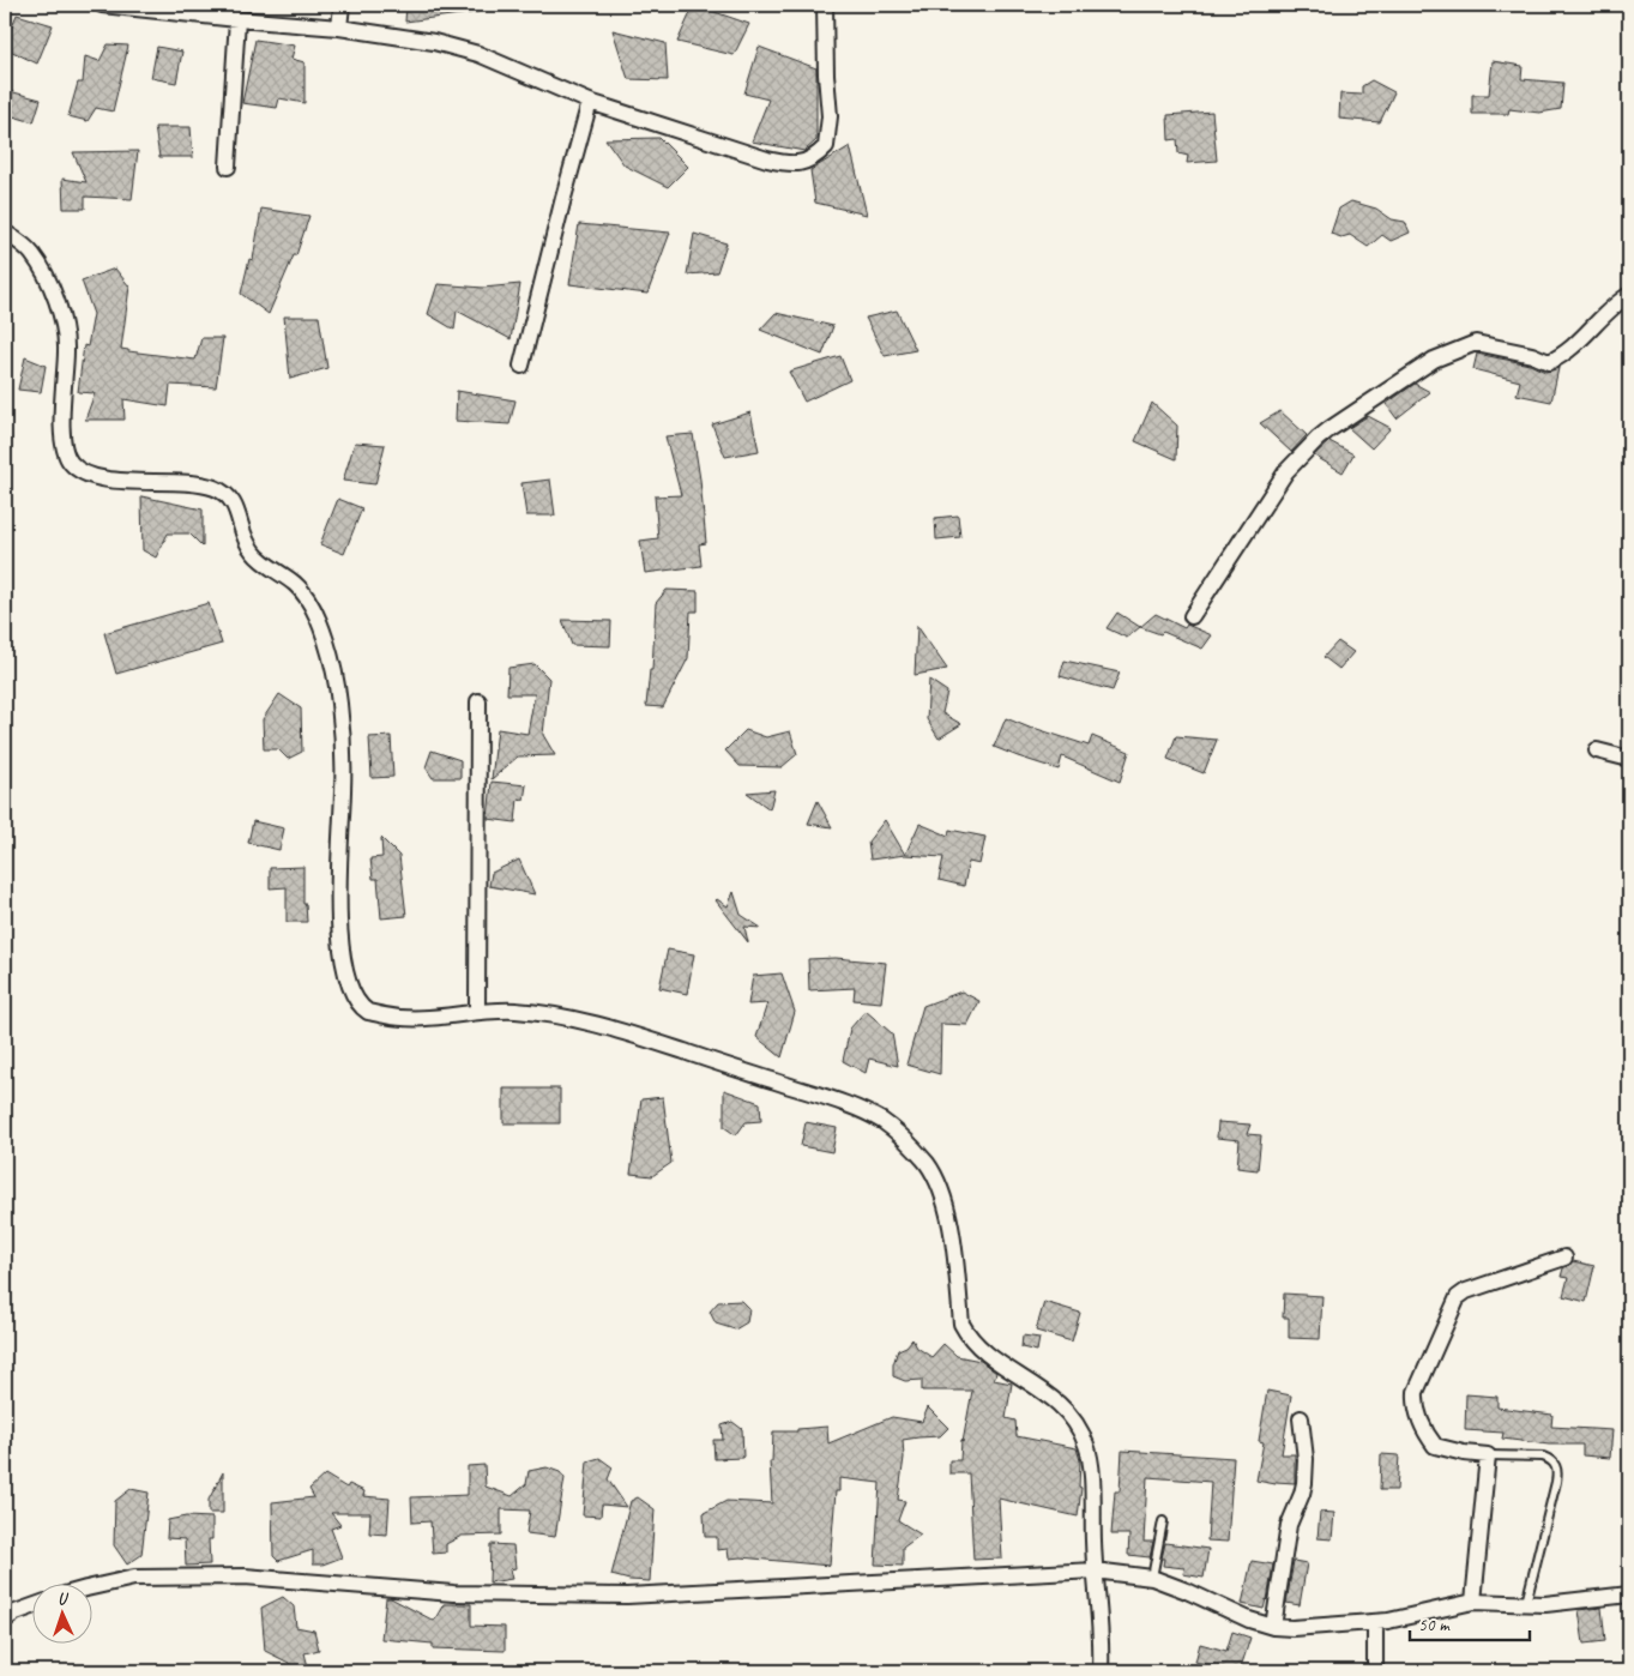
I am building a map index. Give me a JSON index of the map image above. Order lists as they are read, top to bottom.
{
  "scale_bar": "50 m",
  "north": "top"
}
